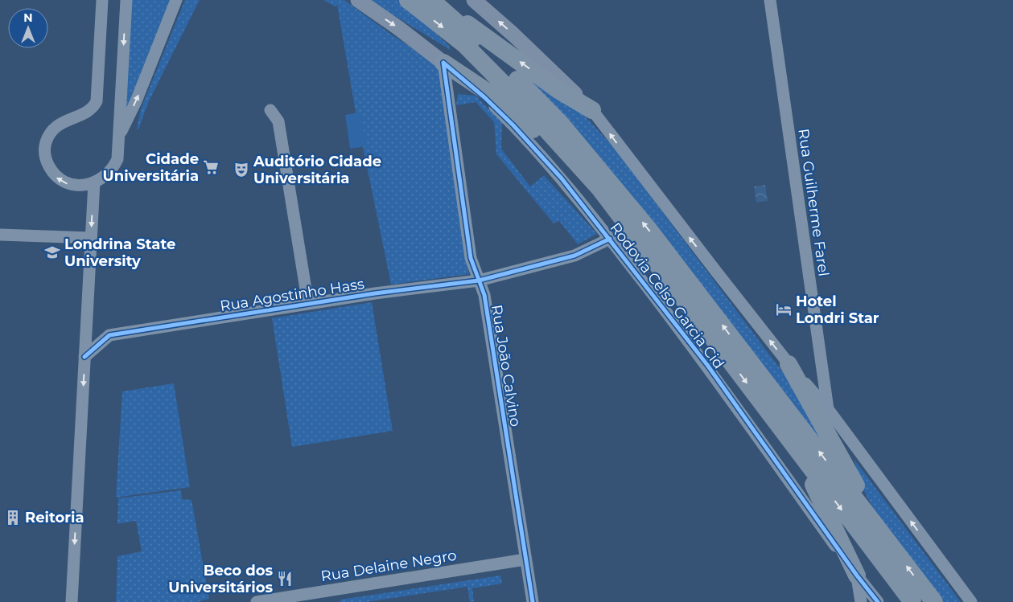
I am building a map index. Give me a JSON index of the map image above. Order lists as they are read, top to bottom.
{
  "streets": {
    "highway": ["Rodovia Celso Garcia Cid"],
    "street": [
      "Rua Guilherme Farel",
      "Rua Agostinho Hass",
      "Rua João Calvino",
      "Rua Delaine Negro"
    ]
  },
  "crossings": [
    ["Rua Agostinho Hass", "Rodovia Celso Garcia Cid"],
    ["Rua Agostinho Hass", "Rua João Calvino"],
    ["Rodovia Celso Garcia Cid", "Rua João Calvino"],
    ["Rua João Calvino", "Rua Delaine Negro"]
  ],
  "places": {
    "supermarket": ["Cidade Universitária"],
    "theatre": ["Auditório Cidade Universitária"],
    "school or university": ["Londrina State University"],
    "hotel": ["Hotel Londri Star"],
    "building": ["Reitoria"],
    "restaurant": ["Beco dos Universitários"]
  },
  "north": "top"
}
